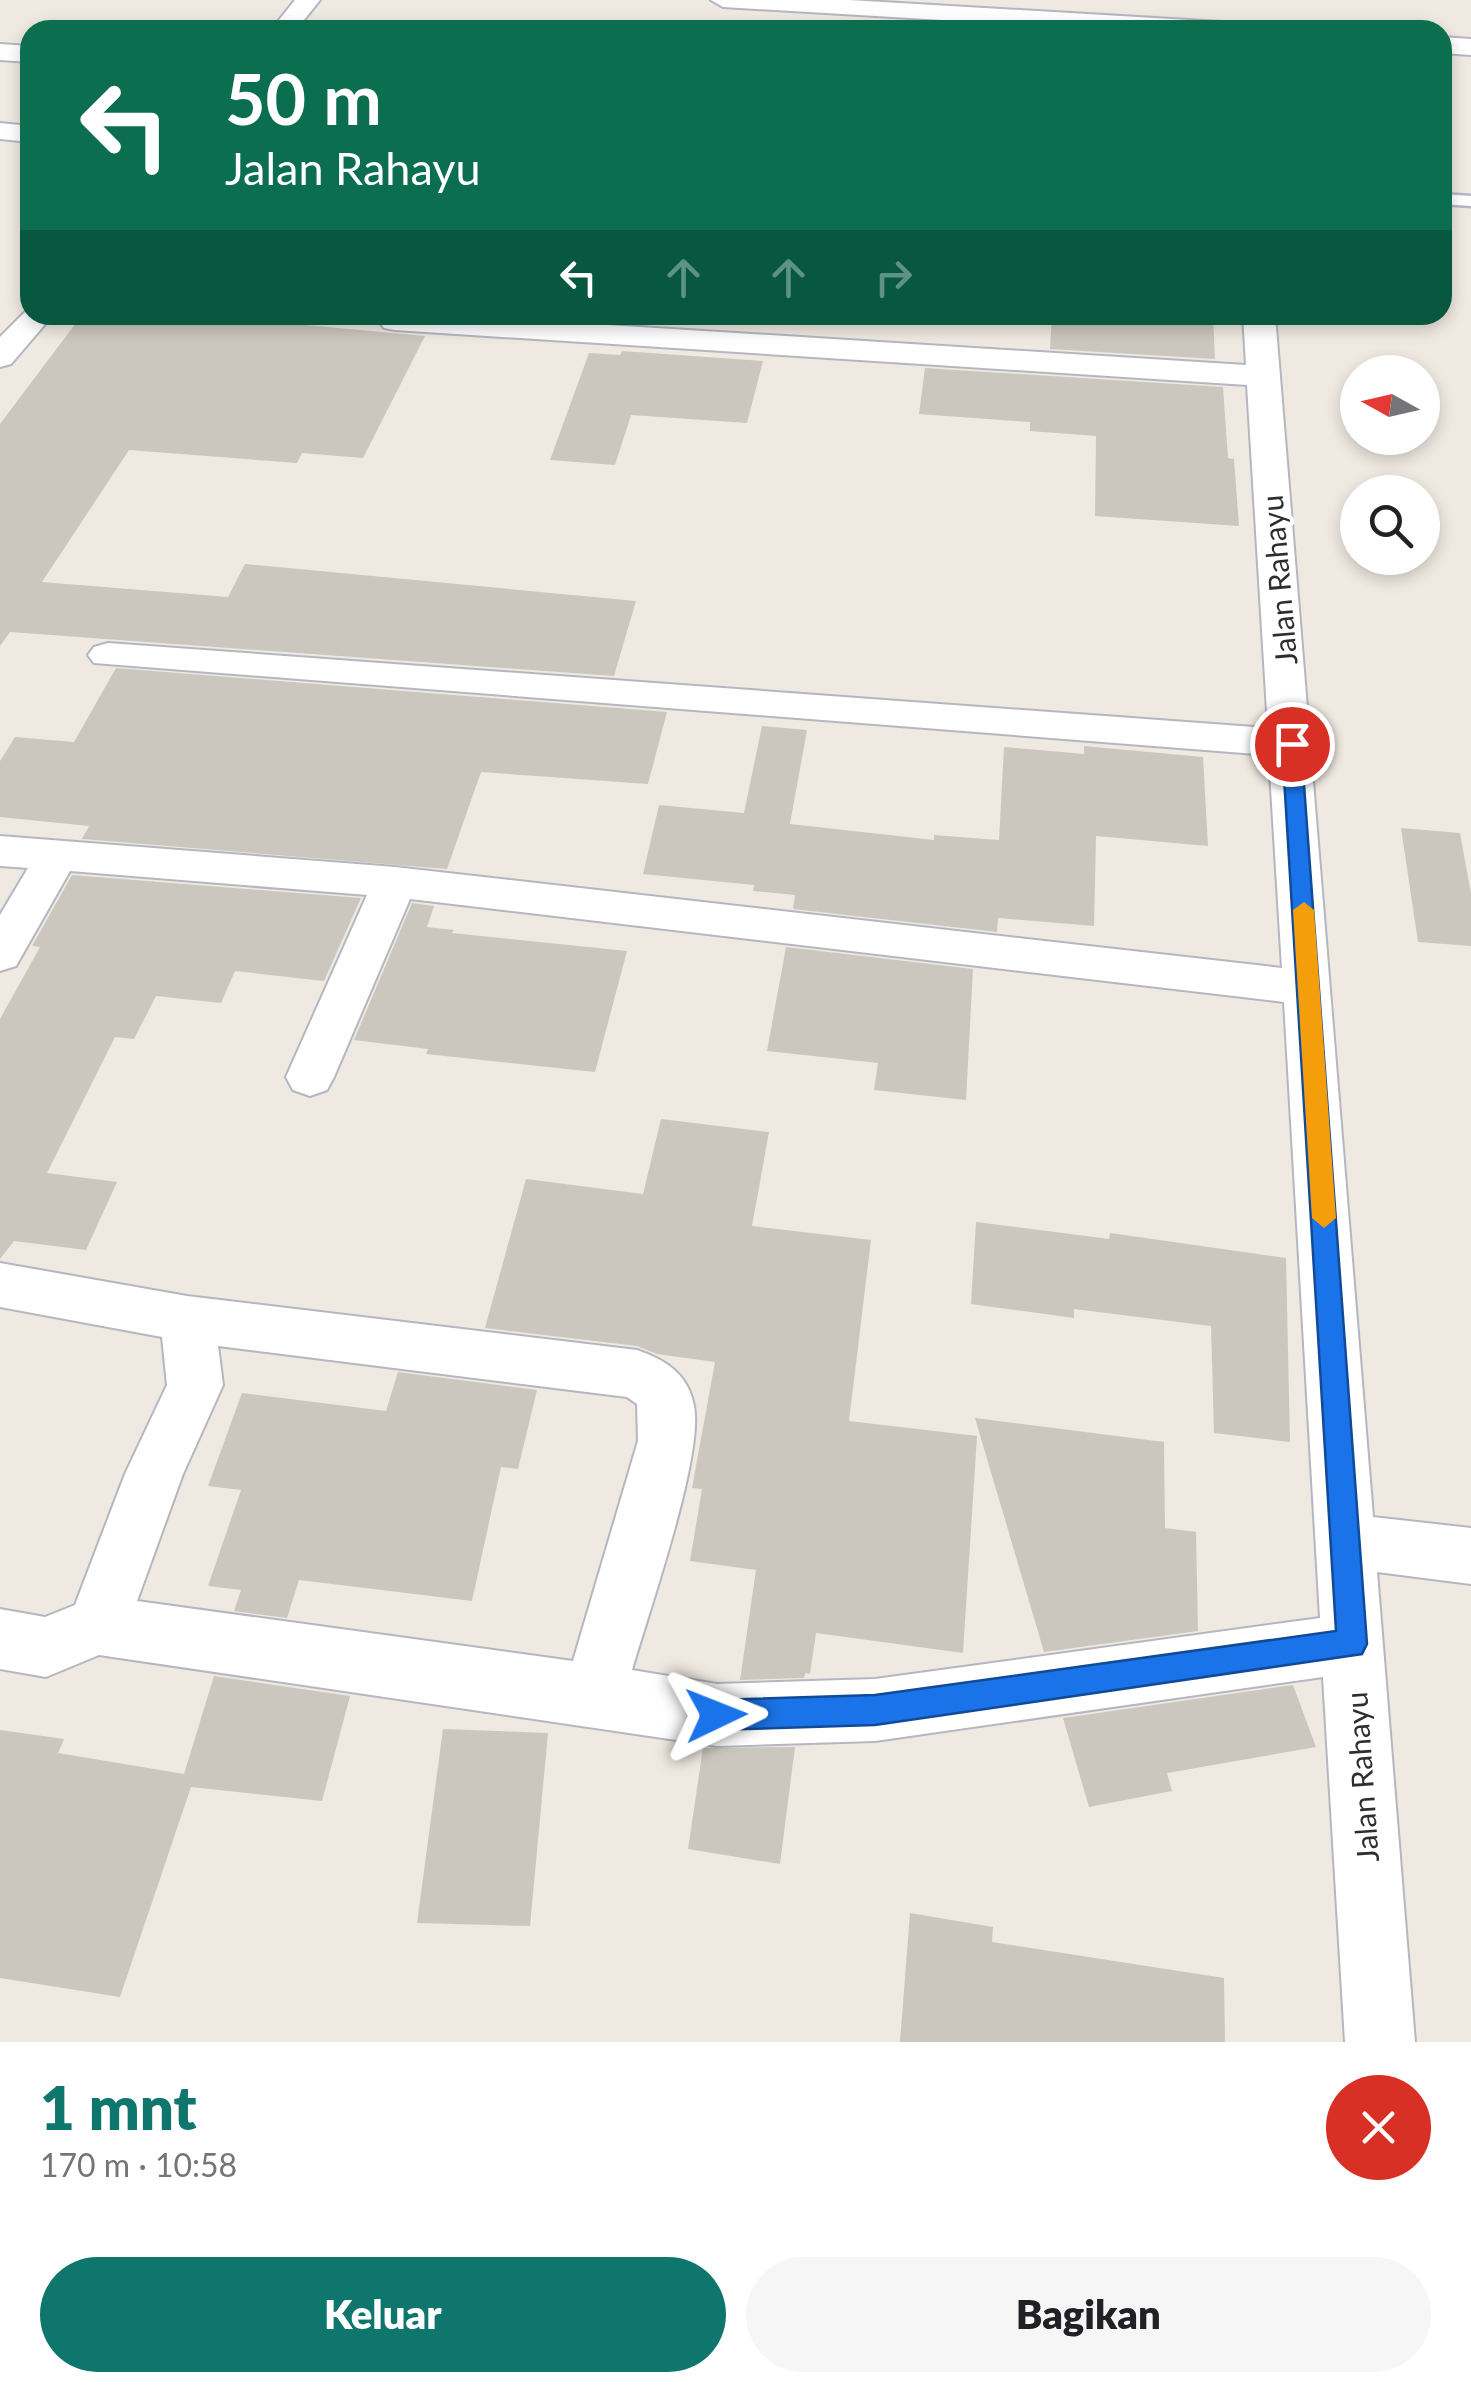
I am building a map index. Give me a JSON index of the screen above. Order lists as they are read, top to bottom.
{
  "streets": {
    "street": ["Jalan Rahayu"]
  },
  "north": "left",
  "page": {
    "turn": ["50 m", "Jalan Rahayu"],
    "heading": ["1 mnt", "170 m · 10:58"],
    "buttons": ["Keluar", "Bagikan"]
  }
}
